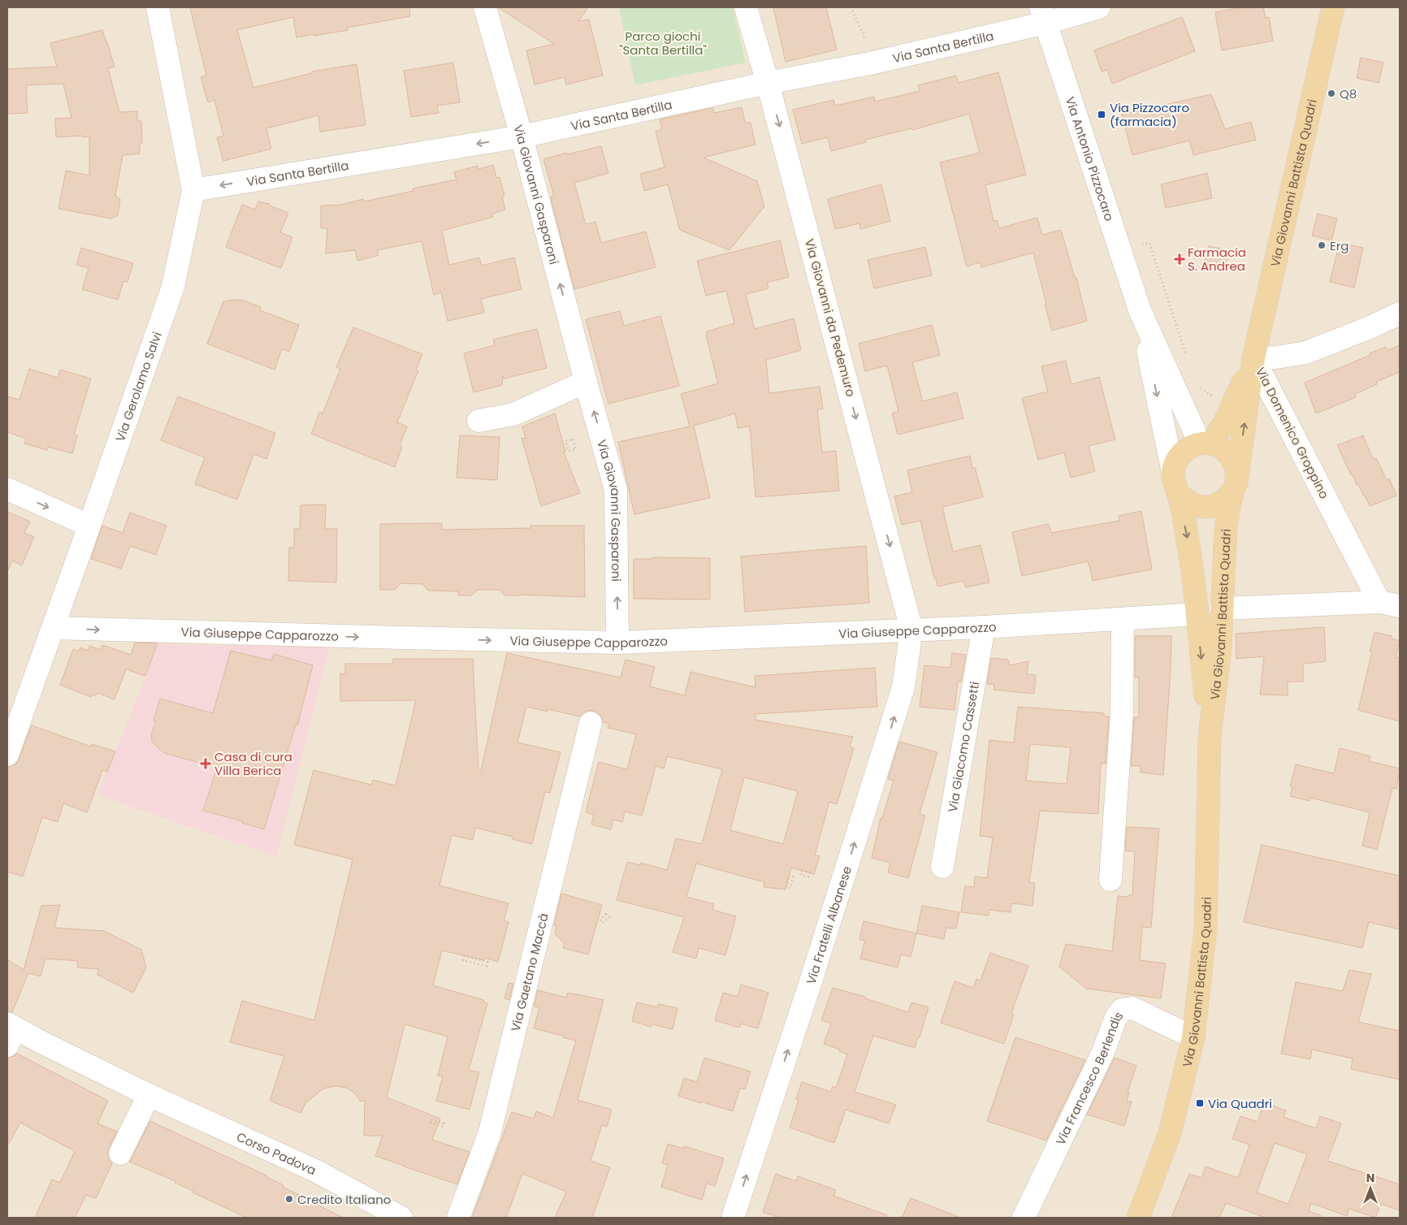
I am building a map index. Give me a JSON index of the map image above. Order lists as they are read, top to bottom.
{
  "streets": {
    "main road": ["Via Giovanni Battista Quadri"],
    "street": [
      "Via Santa Bertilla",
      "Via Antonio Pizzocaro",
      "Via Giovanni Gasparoni",
      "Via Giovanni da Pedemuro",
      "Via Gerolamo Salvi",
      "Via Domenico Groppino",
      "Via Giuseppe Capparozzo",
      "Via Giacomo Cassetti",
      "Via Fratelli Albanese",
      "Via Gaetano Maccà",
      "Via Francesco Berlendis",
      "Corso Padova"
    ]
  },
  "crossings": [
    ["Via Santa Bertilla", "Via Antonio Pizzocaro"],
    ["Via Santa Bertilla", "Via Giovanni Gasparoni"],
    ["Via Santa Bertilla", "Via Giovanni da Pedemuro"],
    ["Via Santa Bertilla", "Via Gerolamo Salvi"],
    ["Via Antonio Pizzocaro", "Via Giovanni Battista Quadri"],
    ["Via Giovanni Battista Quadri", "Via Domenico Groppino"],
    ["Via Giovanni Battista Quadri", "Via Giuseppe Capparozzo"],
    ["Via Giovanni Battista Quadri", "Via Francesco Berlendis"],
    ["Via Giovanni Gasparoni", "Via Giuseppe Capparozzo"],
    ["Via Giovanni da Pedemuro", "Via Giuseppe Capparozzo"],
    ["Via Giovanni da Pedemuro", "Via Fratelli Albanese"],
    ["Via Gerolamo Salvi", "Via Giuseppe Capparozzo"],
    ["Via Giuseppe Capparozzo", "Via Giacomo Cassetti"],
    ["Via Giuseppe Capparozzo", "Via Fratelli Albanese"]
  ],
  "one_way": [
    "Via Santa Bertilla",
    "Via Giovanni Gasparoni",
    "Via Giovanni da Pedemuro",
    "Via Giuseppe Capparozzo",
    "Via Fratelli Albanese"
  ],
  "parks": ["Parco giochi \"Santa Bertilla\""],
  "places": {
    "other": ["Q8", "Erg", "Credito Italiano"],
    "transit": ["Via Pizzocaro (farmacia)", "Via Quadri"],
    "health": ["Farmacia S. Andrea", "Casa di cura Villa Berica"]
  },
  "north": "top"
}
